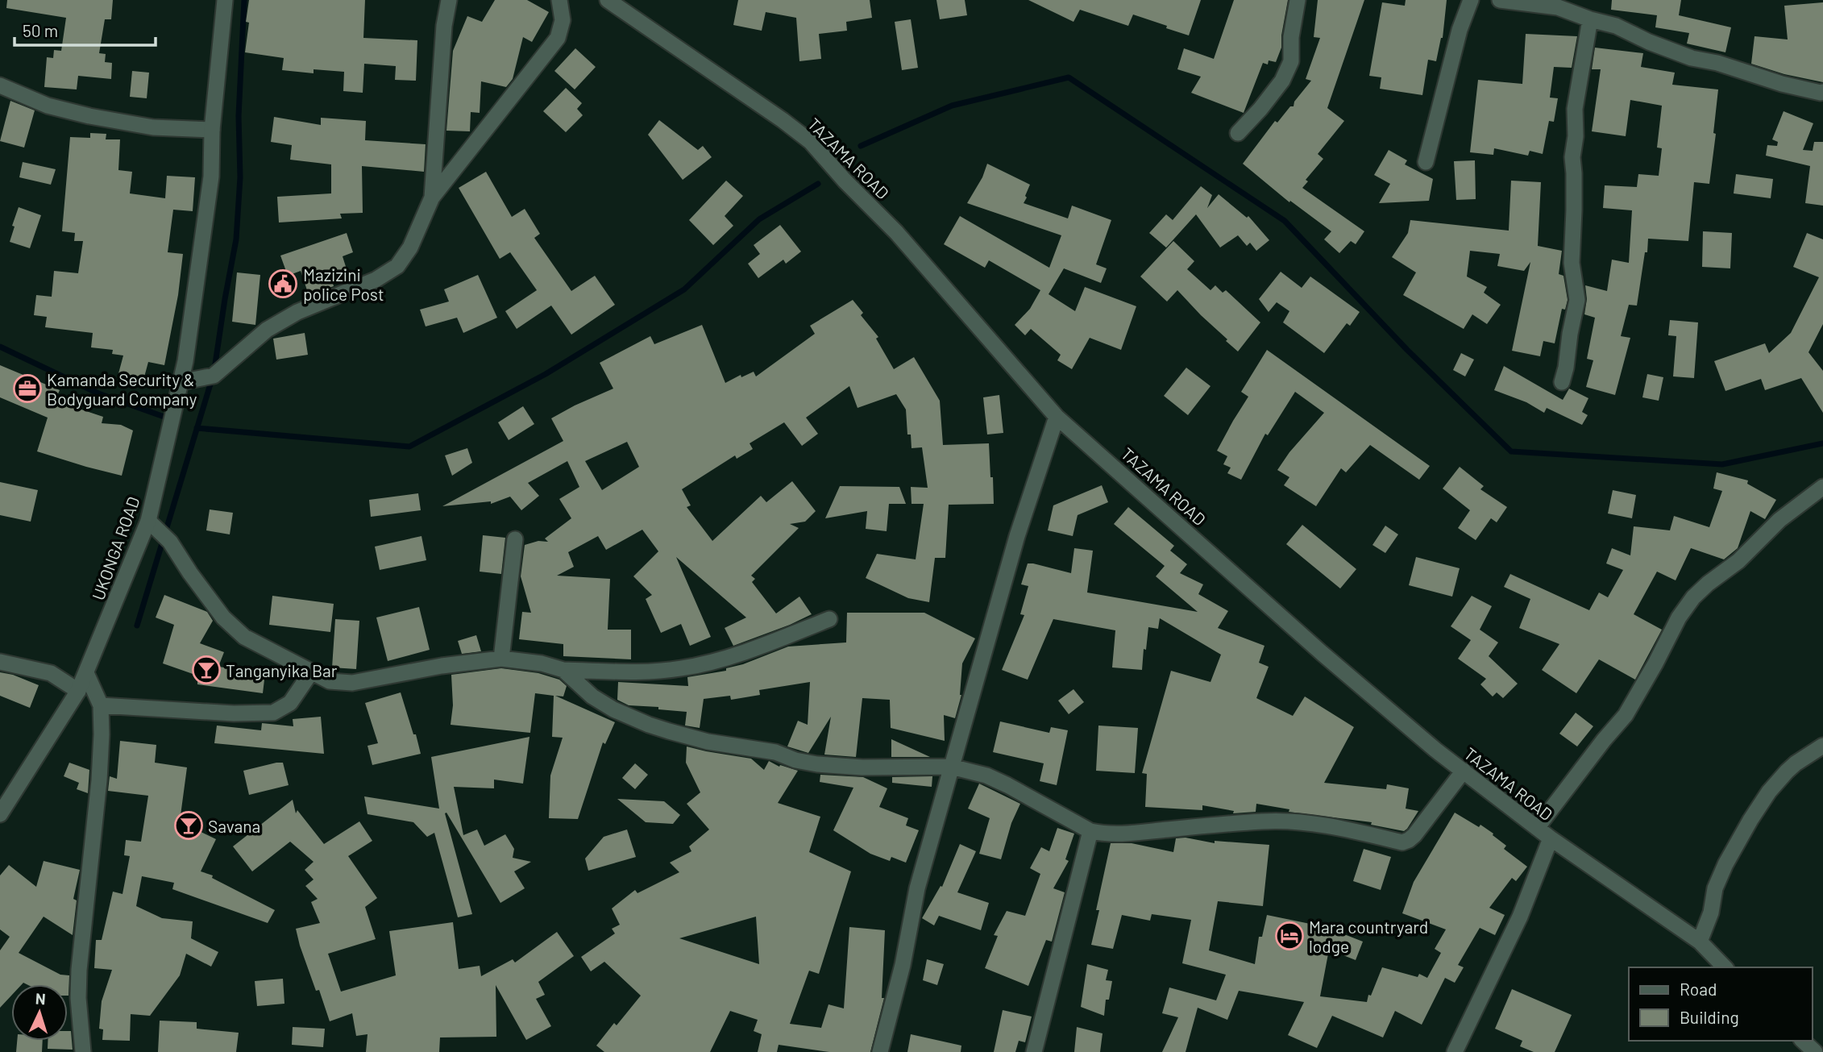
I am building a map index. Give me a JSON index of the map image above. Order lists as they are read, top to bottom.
{
  "streets": {
    "street": ["TAZAMA ROAD", "UKONGA ROAD"]
  },
  "places": {
    "public building": ["Mazizini police Post"],
    "office": ["Kamanda Security & Bodyguard Company"],
    "bar": ["Tanganyika Bar", "Savana"],
    "hotel": ["Mara countryard lodge"]
  },
  "legend": ["Road", "Building"],
  "scale_bar": "50 m",
  "north": "top"
}
